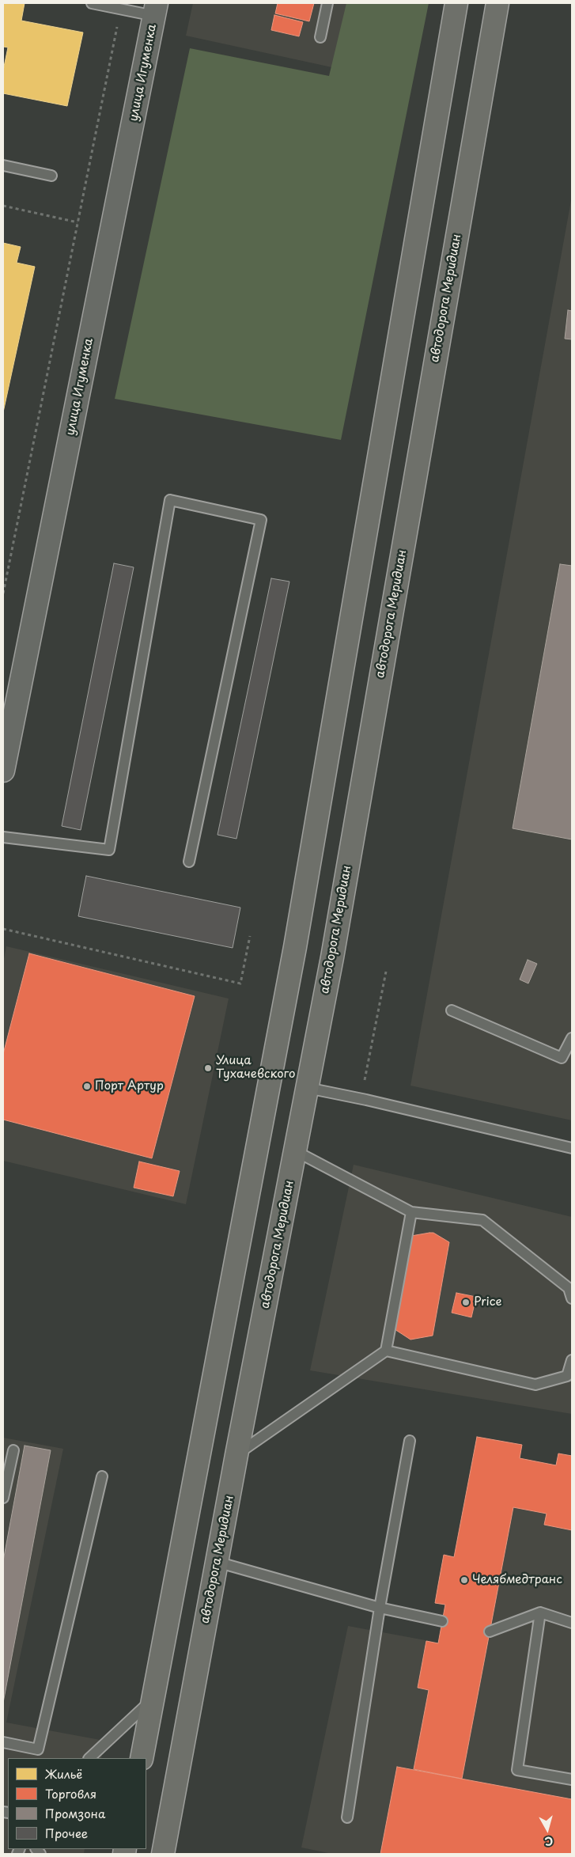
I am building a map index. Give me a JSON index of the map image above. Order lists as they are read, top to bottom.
{
  "streets": {
    "main road": ["автодорога Меридиан"],
    "street": ["улица Игуменка"]
  },
  "places": [
    "Улица Тухачевского",
    "Порт Артур",
    "Price",
    "Челябмедтранс"
  ],
  "legend": [
    "Жильё",
    "Торговля",
    "Промзона",
    "Прочее"
  ],
  "north": "bottom"
}
